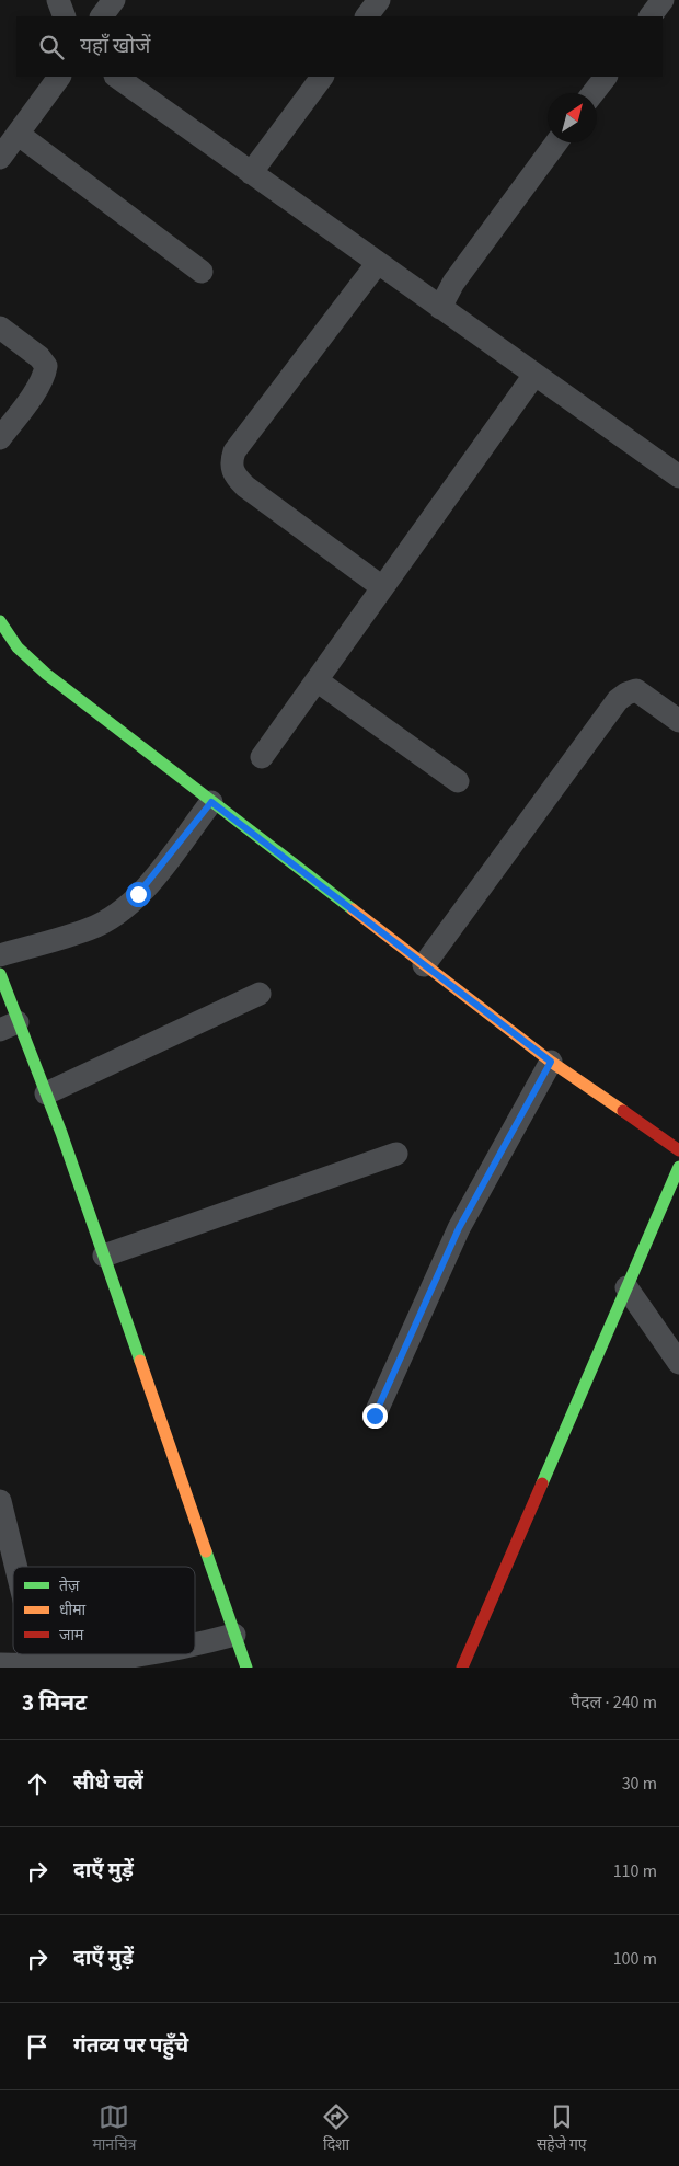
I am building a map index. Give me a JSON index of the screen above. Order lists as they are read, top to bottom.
{
  "legend": ["तेज़", "धीमा", "जाम"],
  "north": "top right",
  "page": {
    "search": "यहाँ खोजें",
    "heading": ["3 मिनट", "पैदल · 240 m"],
    "list": [
      ["सीधे चलें", "30 m"],
      ["दाएँ मुड़ें", "110 m"],
      ["दाएँ मुड़ें", "100 m"],
      "गंतव्य पर पहुँचे"
    ],
    "nav": ["मानचित्र", "दिशा", "सहेजे गए"]
  }
}
